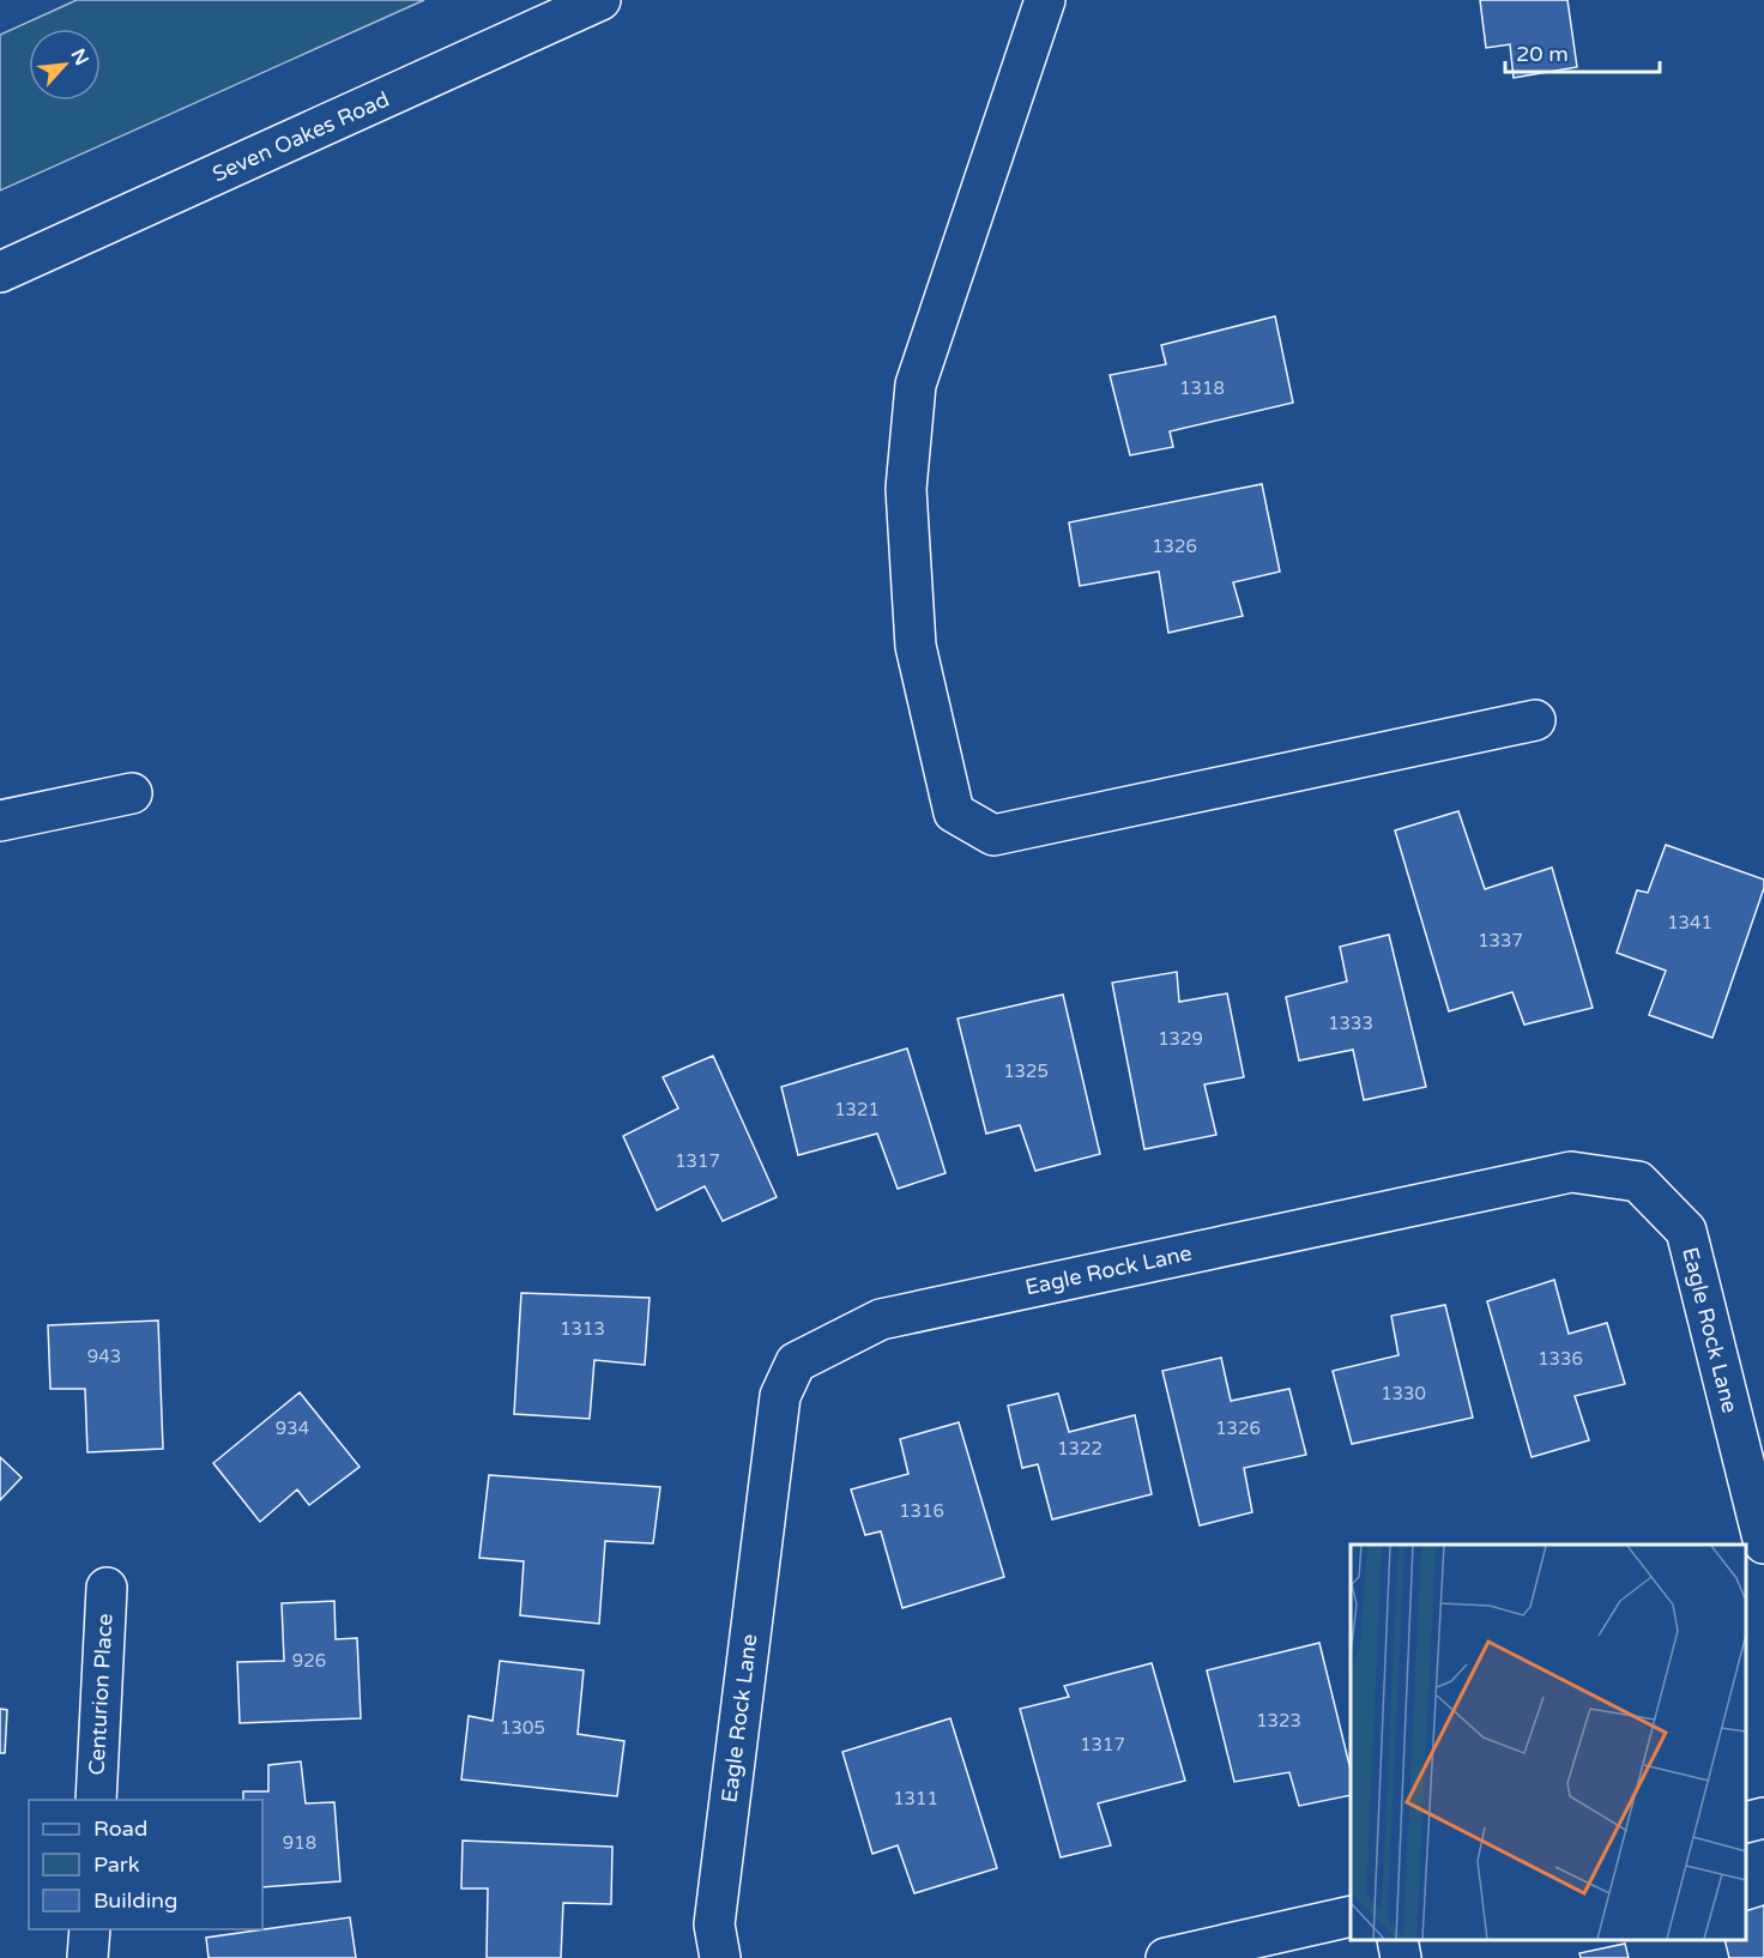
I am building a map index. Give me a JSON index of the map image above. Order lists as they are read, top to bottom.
{
  "streets": {
    "street": ["Seven Oakes Road", "Eagle Rock Lane", "Centurion Place"]
  },
  "house_numbers": [
    "1318",
    "1326",
    "1341",
    "1337",
    "1333",
    "1329",
    "1325",
    "1321",
    "1317",
    "1313",
    "943",
    "1336",
    "1330",
    "934",
    "1326",
    "1322",
    "1316",
    "926",
    "1323",
    "1305",
    "1317",
    "1311",
    "918"
  ],
  "legend": ["Road", "Park", "Building"],
  "scale_bar": "20 m",
  "north": "top right"
}
